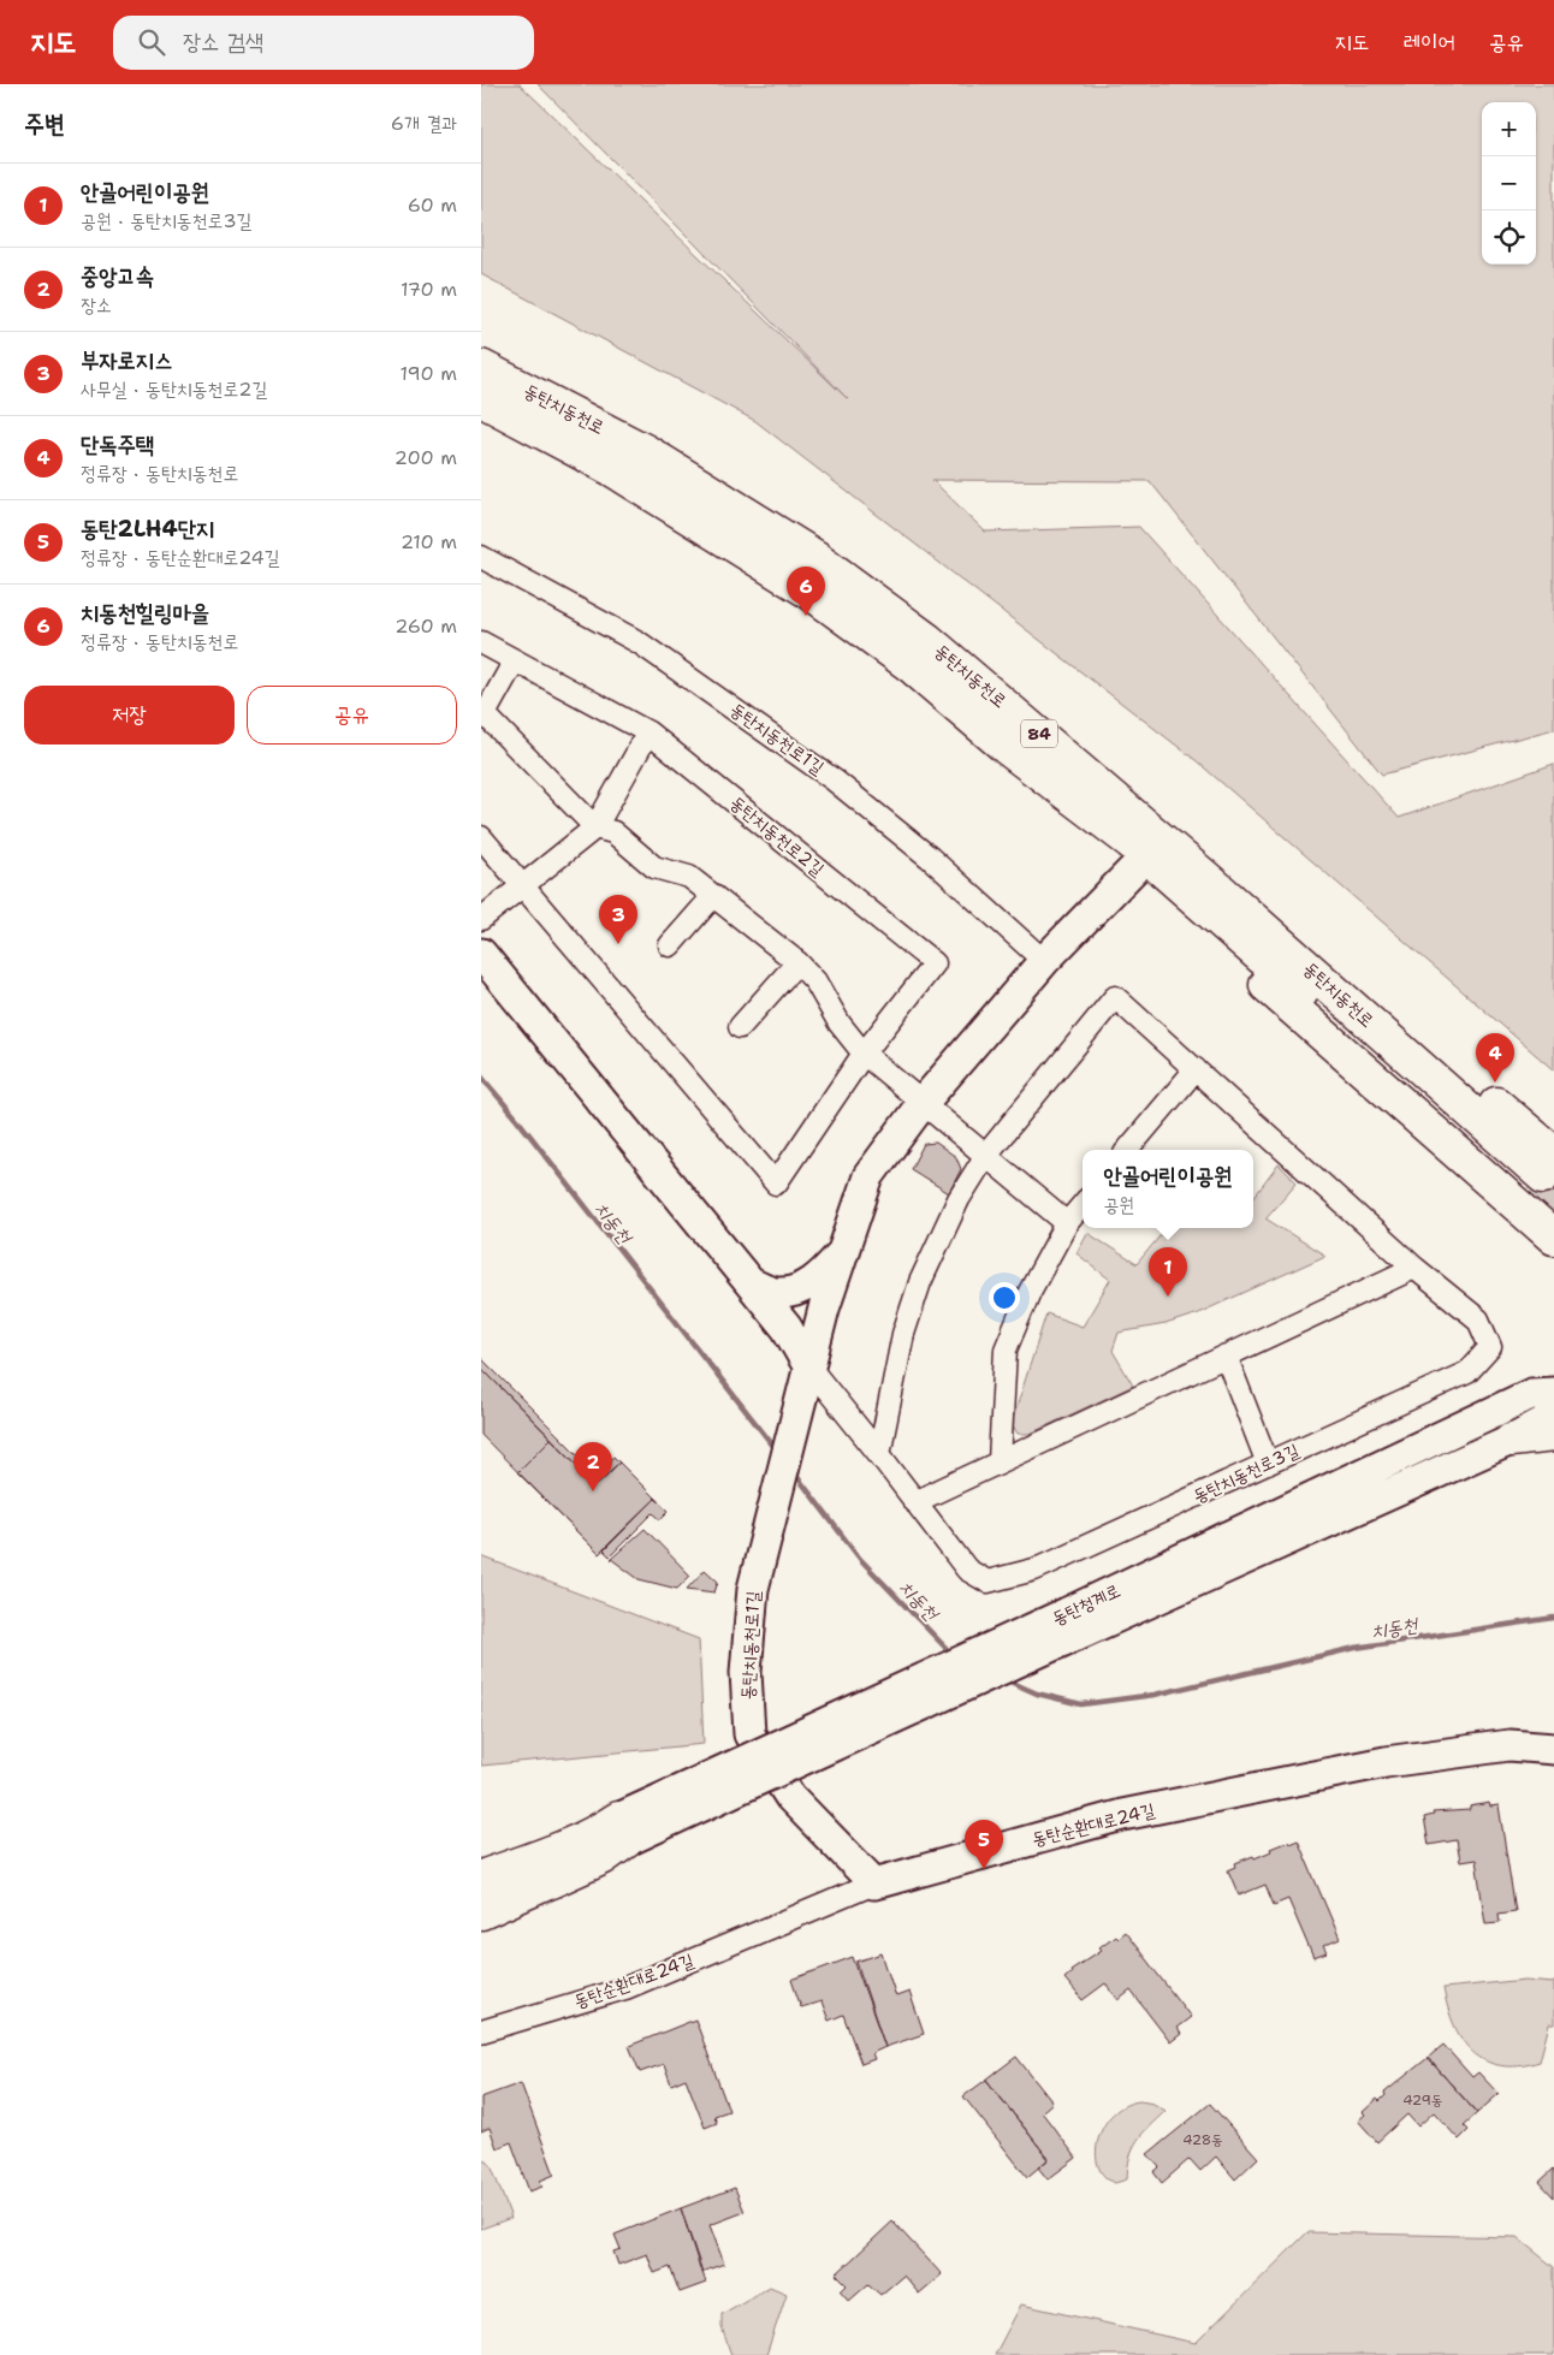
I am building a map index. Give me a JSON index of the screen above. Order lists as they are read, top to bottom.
{
  "streets": {
    "main road": ["동탄치동천로", "84"],
    "street": [
      "동탄치동천로1길",
      "동탄치동천로2길",
      "동탄치동천로3길",
      "동탄청계로",
      "동탄순환대로24길"
    ]
  },
  "crossings": [
    ["동탄치동천로1길", "동탄치동천로3길"],
    ["동탄치동천로1길", "동탄순환대로24길"]
  ],
  "water": ["치동천"],
  "house_numbers": ["429동", "428동"],
  "page": {
    "header": "지도",
    "search": "장소 검색",
    "nav": ["지도", "레이어", "공유"],
    "heading": ["주변", "6개 결과"],
    "map_buttons": ["+", "−"],
    "list": [
      {
        "mark": "1",
        "name": "안골어린이공원",
        "note": "공원 · 동탄치동천로3길",
        "value": "60 m"
      },
      {
        "mark": "2",
        "name": "중앙고속",
        "note": "장소",
        "value": "170 m"
      },
      {
        "mark": "3",
        "name": "부자로지스",
        "note": "사무실 · 동탄치동천로2길",
        "value": "190 m"
      },
      {
        "mark": "4",
        "name": "단독주택",
        "note": "정류장 · 동탄치동천로",
        "value": "200 m"
      },
      {
        "mark": "5",
        "name": "동탄2LH4단지",
        "note": "정류장 · 동탄순환대로24길",
        "value": "210 m"
      },
      {
        "mark": "6",
        "name": "치동천힐링마을",
        "note": "정류장 · 동탄치동천로",
        "value": "260 m"
      }
    ],
    "pins": [
      "6",
      "3",
      "4",
      "1",
      "2",
      "5"
    ],
    "buttons": ["저장", "공유"],
    "popup": ["안골어린이공원", "공원"]
  }
}
